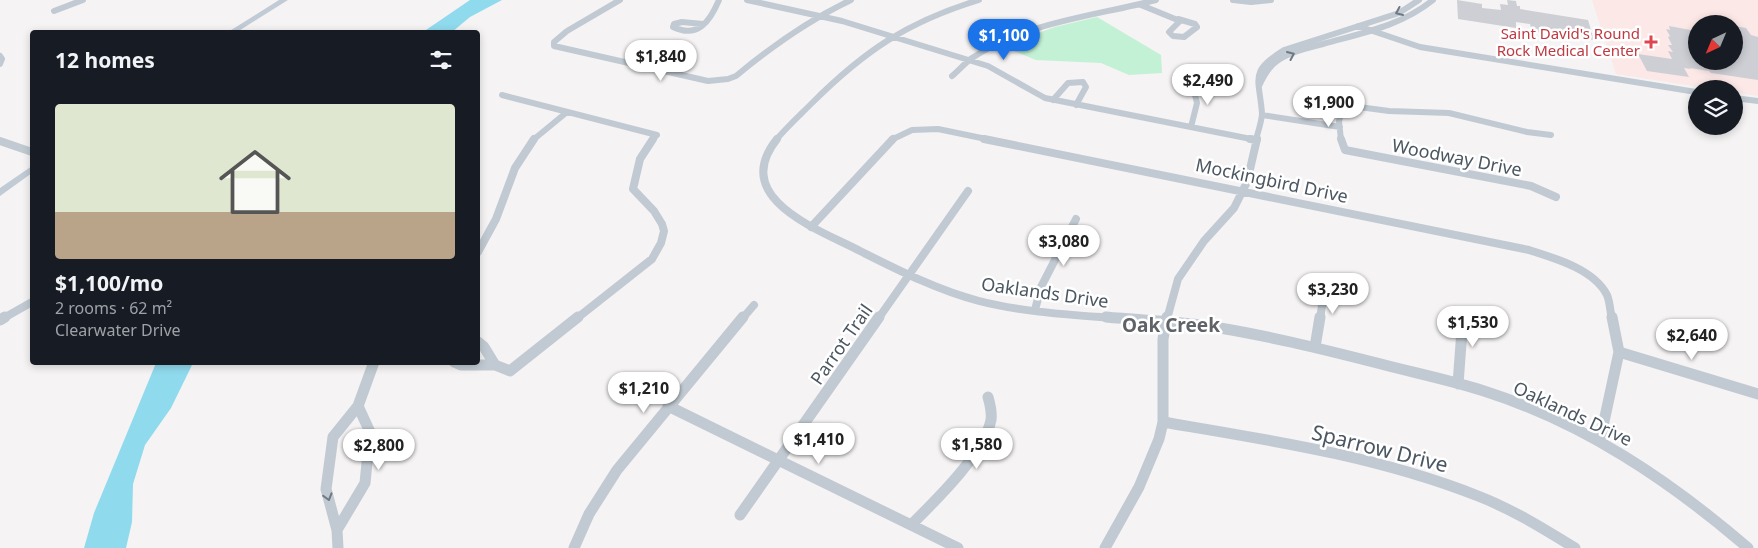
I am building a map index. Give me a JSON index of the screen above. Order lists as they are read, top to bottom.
{
  "streets": {
    "street": [
      "Woodway Drive",
      "Mockingbird Drive",
      "Oaklands Drive",
      "Parrot Trail",
      "Sparrow Drive"
    ]
  },
  "crossings": [
    ["Mockingbird Drive", "Oaklands Drive"],
    ["Oaklands Drive", "Parrot Trail"]
  ],
  "districts": ["Oak Creek"],
  "places": {
    "health": ["Saint David's Round Rock Medical Center"]
  },
  "north": "bottom left",
  "page": {
    "price": [
      "$1,100",
      "$1,840",
      "$2,490",
      "$1,900",
      "$3,080",
      "$3,230",
      "$1,530",
      "$2,640",
      "$1,210",
      "$1,410",
      "$1,580",
      "$2,800"
    ],
    "heading": "12 homes",
    "list": [
      {
        "name": "$1,100/mo",
        "note": "2 rooms · 62 m² · Clearwater Drive"
      }
    ]
  }
}
